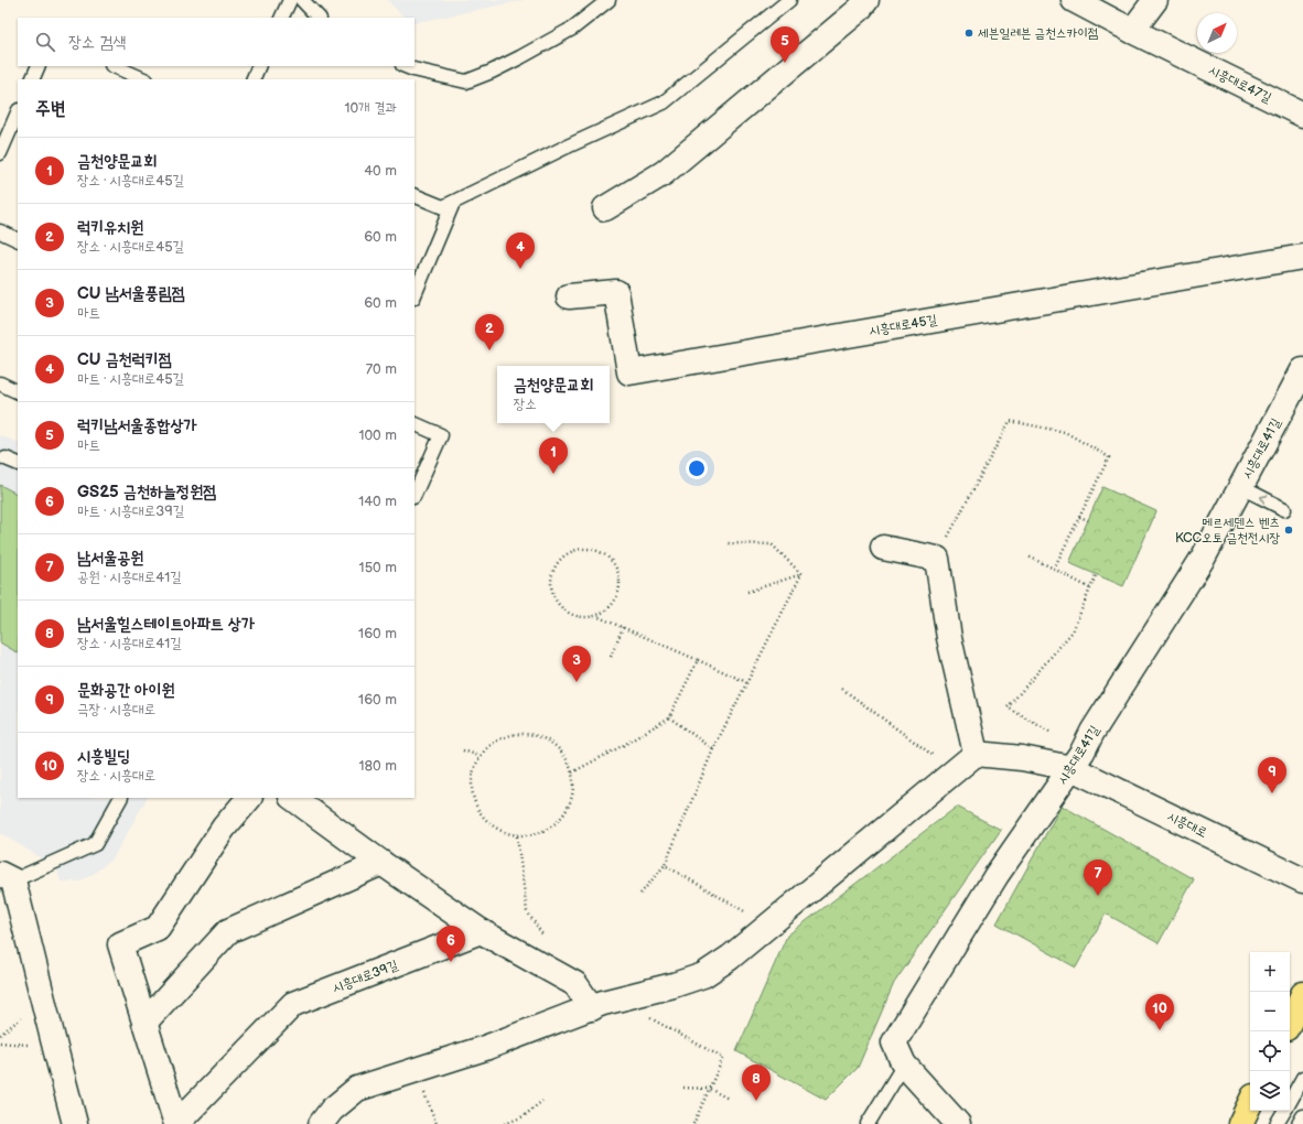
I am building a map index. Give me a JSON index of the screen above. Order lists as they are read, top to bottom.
{
  "streets": {
    "street": [
      "시흥대로47길",
      "시흥대로45길",
      "시흥대로41길",
      "시흥대로",
      "시흥대로39길"
    ]
  },
  "crossings": [
    ["시흥대로41길", "시흥대로"]
  ],
  "places": ["세븐일레븐 금천스카이점", "메르세덴스 벤츠 KCC오토 금천전시장"],
  "north": "top right",
  "page": {
    "search": "장소 검색",
    "pins": [
      "5",
      "4",
      "2",
      "1",
      "3",
      "9",
      "7",
      "6",
      "10",
      "8"
    ],
    "heading": ["주변", "10개 결과"],
    "list": [
      {
        "mark": "1",
        "name": "금천양문교회",
        "note": "장소 · 시흥대로45길",
        "value": "40 m"
      },
      {
        "mark": "2",
        "name": "럭키유치원",
        "note": "장소 · 시흥대로45길",
        "value": "60 m"
      },
      {
        "mark": "3",
        "name": "CU 남서울풍림점",
        "note": "마트",
        "value": "60 m"
      },
      {
        "mark": "4",
        "name": "CU 금천럭키점",
        "note": "마트 · 시흥대로45길",
        "value": "70 m"
      },
      {
        "mark": "5",
        "name": "럭키남서울종합상가",
        "note": "마트",
        "value": "100 m"
      },
      {
        "mark": "6",
        "name": "GS25 금천하늘정원점",
        "note": "마트 · 시흥대로39길",
        "value": "140 m"
      },
      {
        "mark": "7",
        "name": "남서울공원",
        "note": "공원 · 시흥대로41길",
        "value": "150 m"
      },
      {
        "mark": "8",
        "name": "남서울힐스테이트아파트 상가",
        "note": "장소 · 시흥대로41길",
        "value": "160 m"
      },
      {
        "mark": "9",
        "name": "문화공간 아이원",
        "note": "극장 · 시흥대로",
        "value": "160 m"
      },
      {
        "mark": "10",
        "name": "시흥빌딩",
        "note": "장소 · 시흥대로",
        "value": "180 m"
      }
    ],
    "popup": ["금천양문교회", "장소"],
    "map_buttons": ["+", "−"]
  }
}
